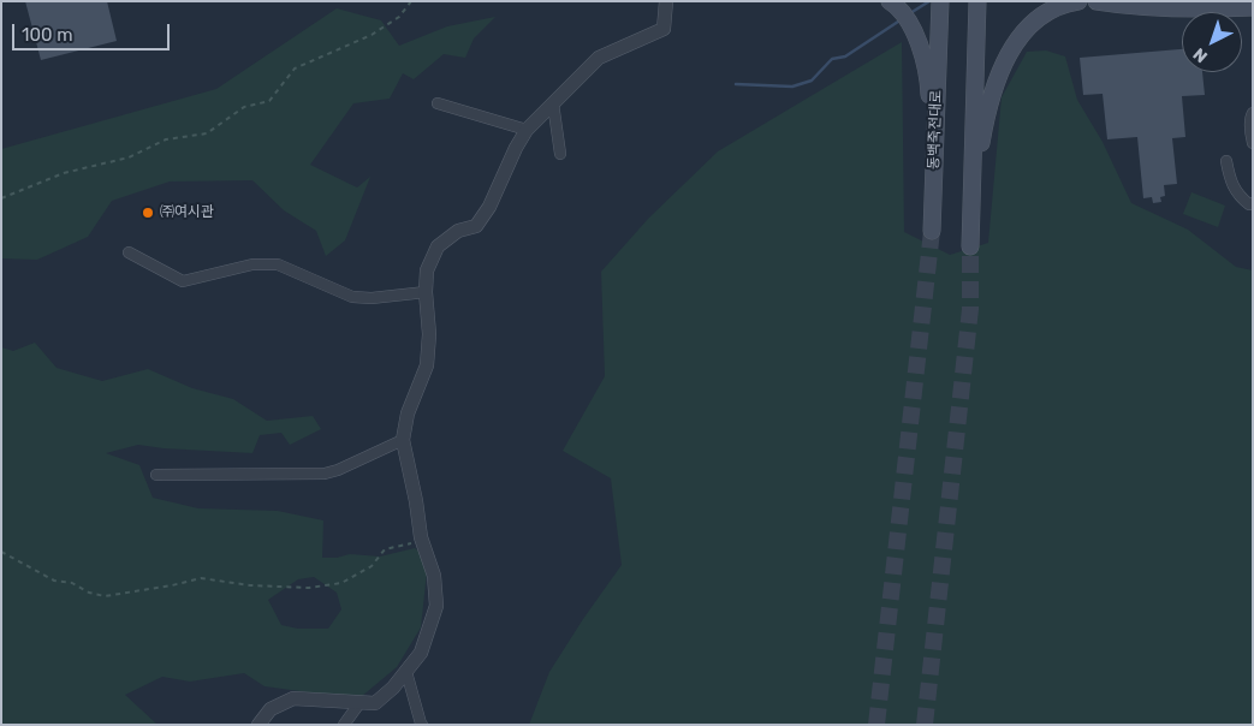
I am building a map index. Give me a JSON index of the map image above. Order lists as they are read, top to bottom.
{
  "streets": {
    "main road": ["동백죽전대로"]
  },
  "places": ["㈜여시관"],
  "scale_bar": "100 m",
  "north": "bottom left"
}
